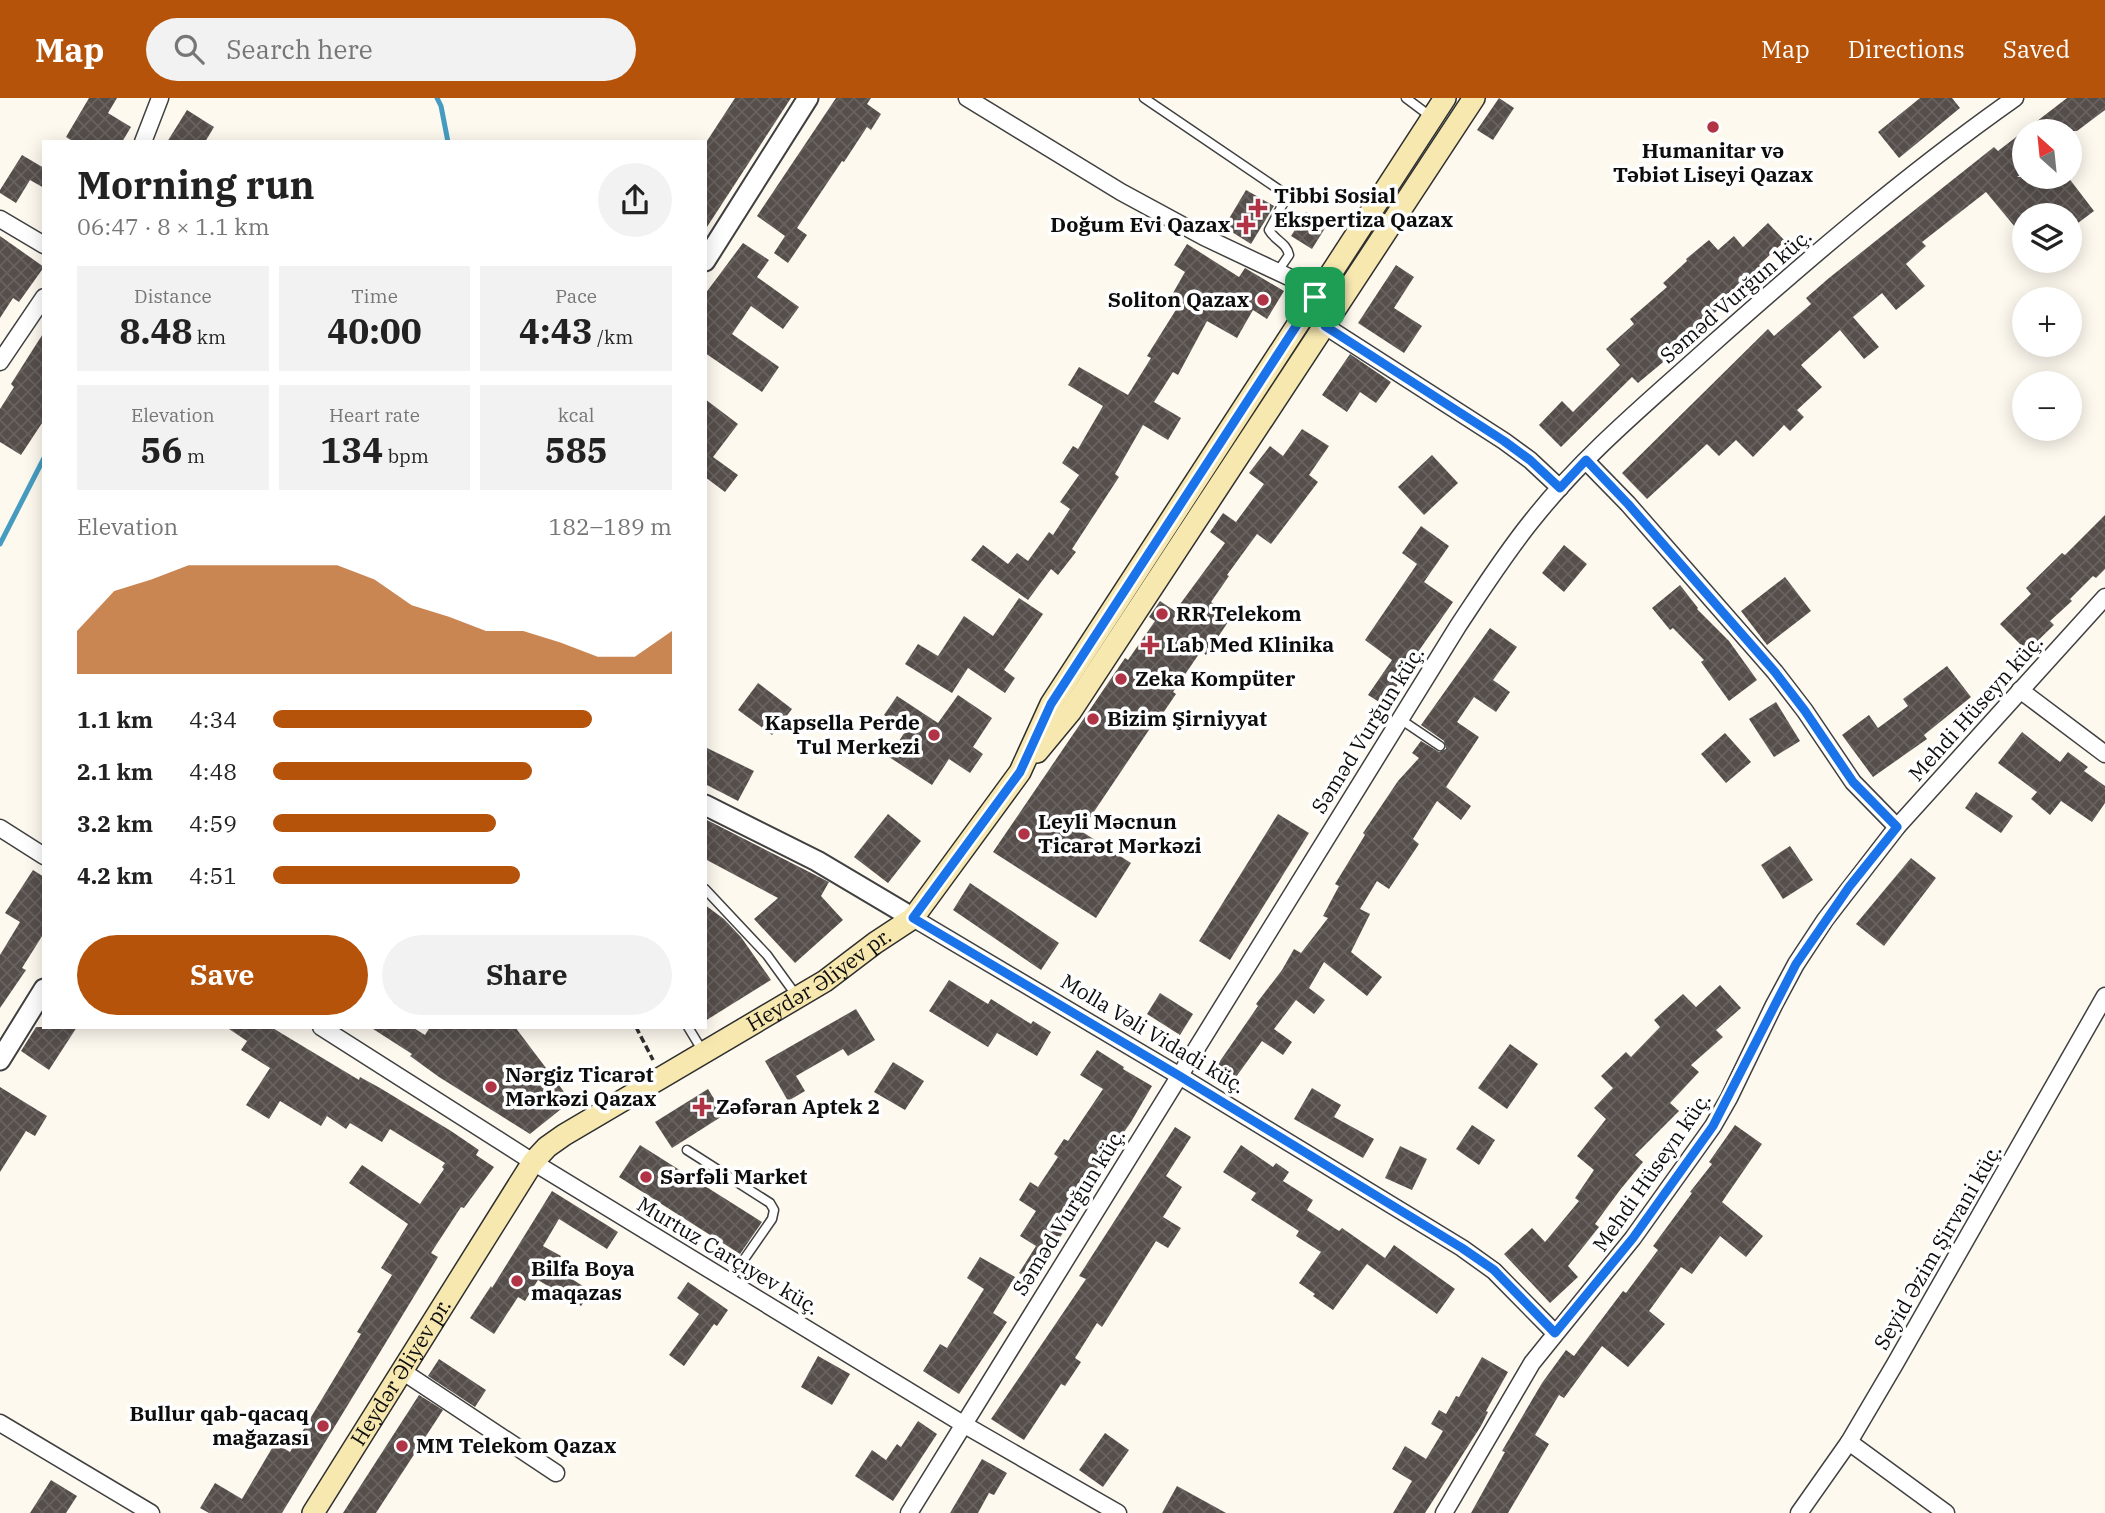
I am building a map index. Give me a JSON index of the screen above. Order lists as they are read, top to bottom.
{
  "streets": {
    "main road": ["Heydər Əliyev pr."],
    "street": [
      "Səməd Vurğun küç.",
      "Mehdi Hüseyn küç.",
      "Molla Vəli Vidadi küç.",
      "Seyid Əzim Şirvani küç.",
      "Murtuz Carçıyev küç."
    ]
  },
  "crossings": [
    ["Səməd Vurğun küç.", "Molla Vəli Vidadi küç."],
    ["Səməd Vurğun küç.", "Murtuz Carçıyev küç."],
    ["Mehdi Hüseyn küç.", "Molla Vəli Vidadi küç."],
    ["Heydər Əliyev pr.", "Molla Vəli Vidadi küç."],
    ["Heydər Əliyev pr.", "Murtuz Carçıyev küç."]
  ],
  "places": {
    "other": [
      "Humanitar və Təbiət Liseyi Qazax",
      "Soliton Qazax",
      "RR Telekom",
      "Zeka Kompüter",
      "Bizim Şirniyyat",
      "Kapsella Perde Tul Merkezi",
      "Leyli Məcnun Ticarət Mərkəzi",
      "Nərgiz Ticarət Mərkəzi Qazax",
      "Sərfəli Market",
      "Bilfa Boya maqazas",
      "Bullur qab-qacaq mağazası",
      "MM Telekom Qazax"
    ],
    "health": [
      "Tibbi Sosial Ekspertiza Qazax",
      "Doğum Evi Qazax",
      "Lab Med Klinika",
      "Zəfəran Aptek 2"
    ]
  },
  "north": "top left",
  "page": {
    "header": "Map",
    "search": "Search here",
    "nav": ["Map", "Directions", "Saved"],
    "map_buttons": ["+", "−"],
    "heading": ["Morning run", "06:47 · 8 × 1.1 km"],
    "stats": [
      ["Distance", "8.48 km"],
      ["Time", "40:00"],
      ["Pace", "4:43 /km"],
      ["Elevation", "56 m"],
      ["Heart rate", "134 bpm"],
      ["kcal", "585"]
    ],
    "chart": ["Elevation", "182–189 m"],
    "list": [
      {
        "name": "1.1 km",
        "note": "4:34"
      },
      {
        "name": "2.1 km",
        "note": "4:48"
      },
      {
        "name": "3.2 km",
        "note": "4:59"
      },
      {
        "name": "4.2 km",
        "note": "4:51"
      }
    ],
    "buttons": ["Save", "Share"]
  }
}
